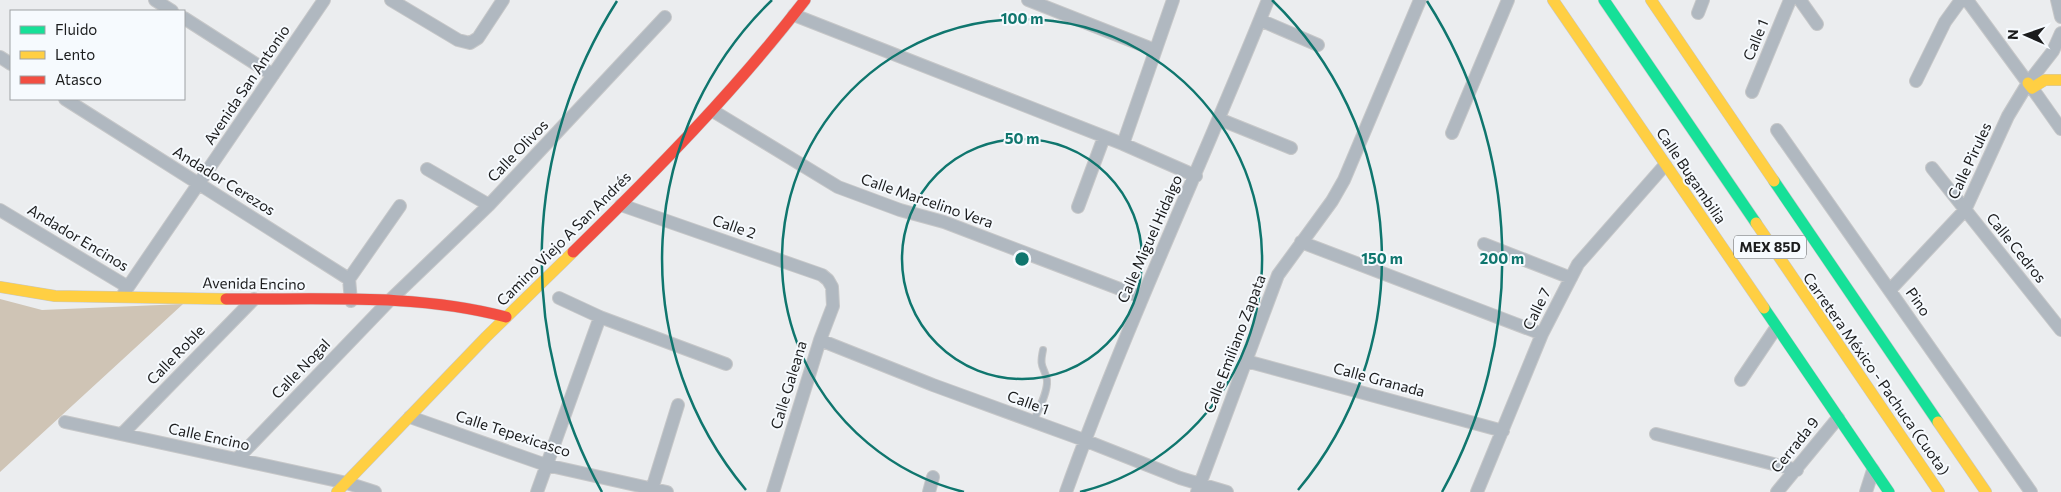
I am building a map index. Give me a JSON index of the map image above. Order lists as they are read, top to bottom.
{
  "streets": {
    "main road": [
      "Calle Bugambilia",
      "Camino Viejo A San Andrés",
      "MEX 85D",
      "Avenida Encino",
      "Carretera México - Pachuca (Cuota)"
    ],
    "street": [
      "Calle 1",
      "Avenida San Antonio",
      "Calle Olivos",
      "Calle Pirules",
      "Andador Cerezos",
      "Calle Marcelino Vera",
      "Calle 2",
      "Andador Encinos",
      "Calle Miguel Hidalgo",
      "Calle Cedros",
      "Pino",
      "Calle 7",
      "Calle Emiliano Zapata",
      "Calle Roble",
      "Calle Nogal",
      "Calle Granada",
      "Calle Galeana",
      "Calle Tepexicasco",
      "Calle Encino",
      "Cerrada 9"
    ]
  },
  "crossings": [
    ["Calle 1", "Calle Miguel Hidalgo"],
    ["Calle 1", "Calle Emiliano Zapata"],
    ["Calle 1", "Calle Galeana"],
    ["Avenida San Antonio", "Andador Cerezos"],
    ["Avenida San Antonio", "Andador Encinos"],
    ["Avenida San Antonio", "Avenida Encino"],
    ["Calle Olivos", "Avenida Encino"],
    ["Calle Olivos", "Calle Nogal"],
    ["Calle Pirules", "Calle Cedros"],
    ["Calle Pirules", "Pino"],
    ["Calle Bugambilia", "Calle 7"],
    ["Calle Bugambilia", "Cerrada 9"],
    ["Calle Marcelino Vera", "Camino Viejo A San Andrés"],
    ["Calle Marcelino Vera", "Calle Miguel Hidalgo"],
    ["Calle 2", "Camino Viejo A San Andrés"],
    ["Calle 2", "Calle Galeana"],
    ["Andador Encinos", "Avenida Encino"],
    ["Camino Viejo A San Andrés", "Avenida Encino"],
    ["Camino Viejo A San Andrés", "Calle Tepexicasco"],
    ["Camino Viejo A San Andrés", "Calle Encino"],
    ["Avenida Encino", "Calle Roble"],
    ["Avenida Encino", "Calle Nogal"],
    ["Calle 7", "Calle Granada"],
    ["Calle Emiliano Zapata", "Calle Granada"],
    ["Calle Roble", "Calle Encino"],
    ["Calle Nogal", "Calle Encino"]
  ],
  "legend": ["Fluido", "Lento", "Atasco"],
  "north": "left",
  "rings": [
    "100 m",
    "50 m",
    "150 m",
    "200 m"
  ]
}
